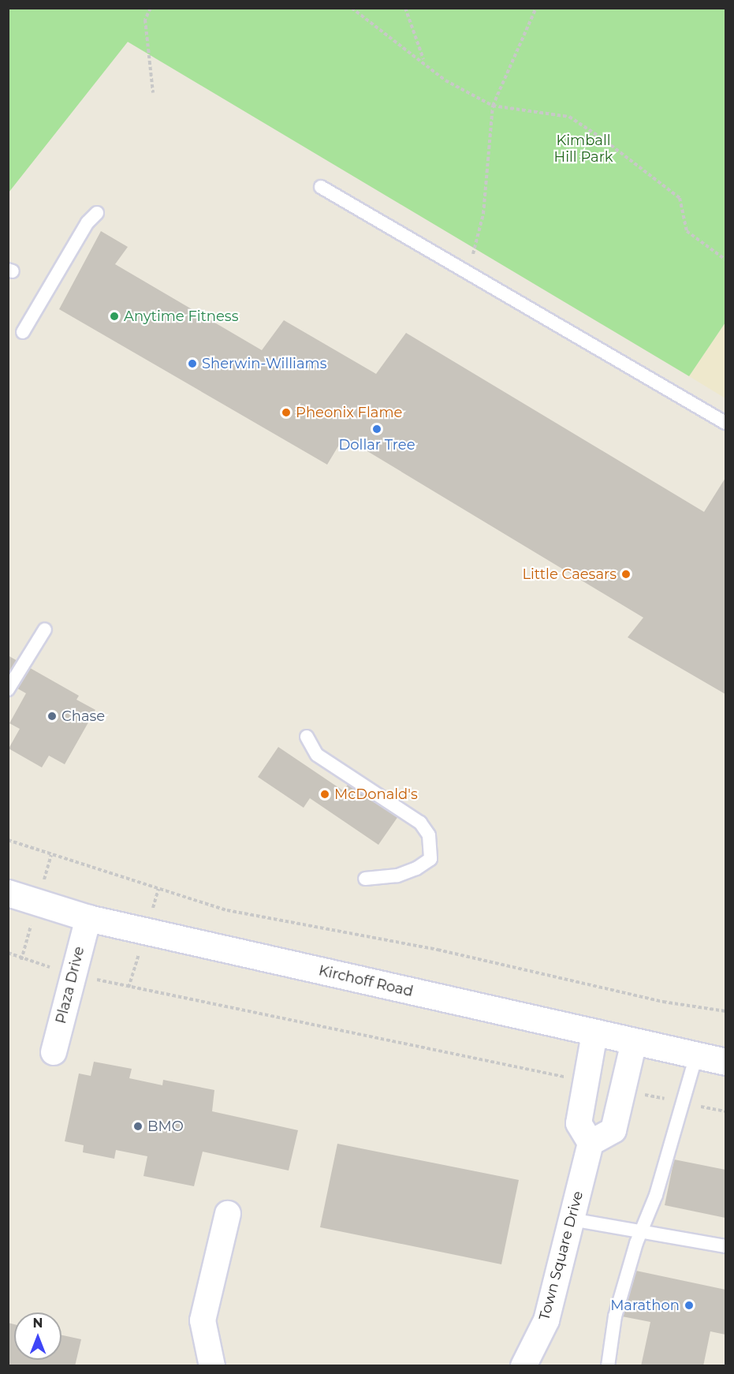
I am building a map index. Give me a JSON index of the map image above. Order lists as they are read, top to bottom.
{
  "streets": {
    "main road": ["Kirchoff Road"],
    "street": ["Plaza Drive", "Town Square Drive"]
  },
  "crossings": [
    ["Kirchoff Road", "Plaza Drive"]
  ],
  "parks": ["Kimball Hill Park"],
  "places": [
    "Anytime Fitness",
    "Sherwin-Williams",
    "Pheonix Flame",
    "Dollar Tree",
    "Little Caesars",
    "Chase",
    "McDonald's",
    "BMO",
    "Marathon"
  ],
  "north": "top"
}
